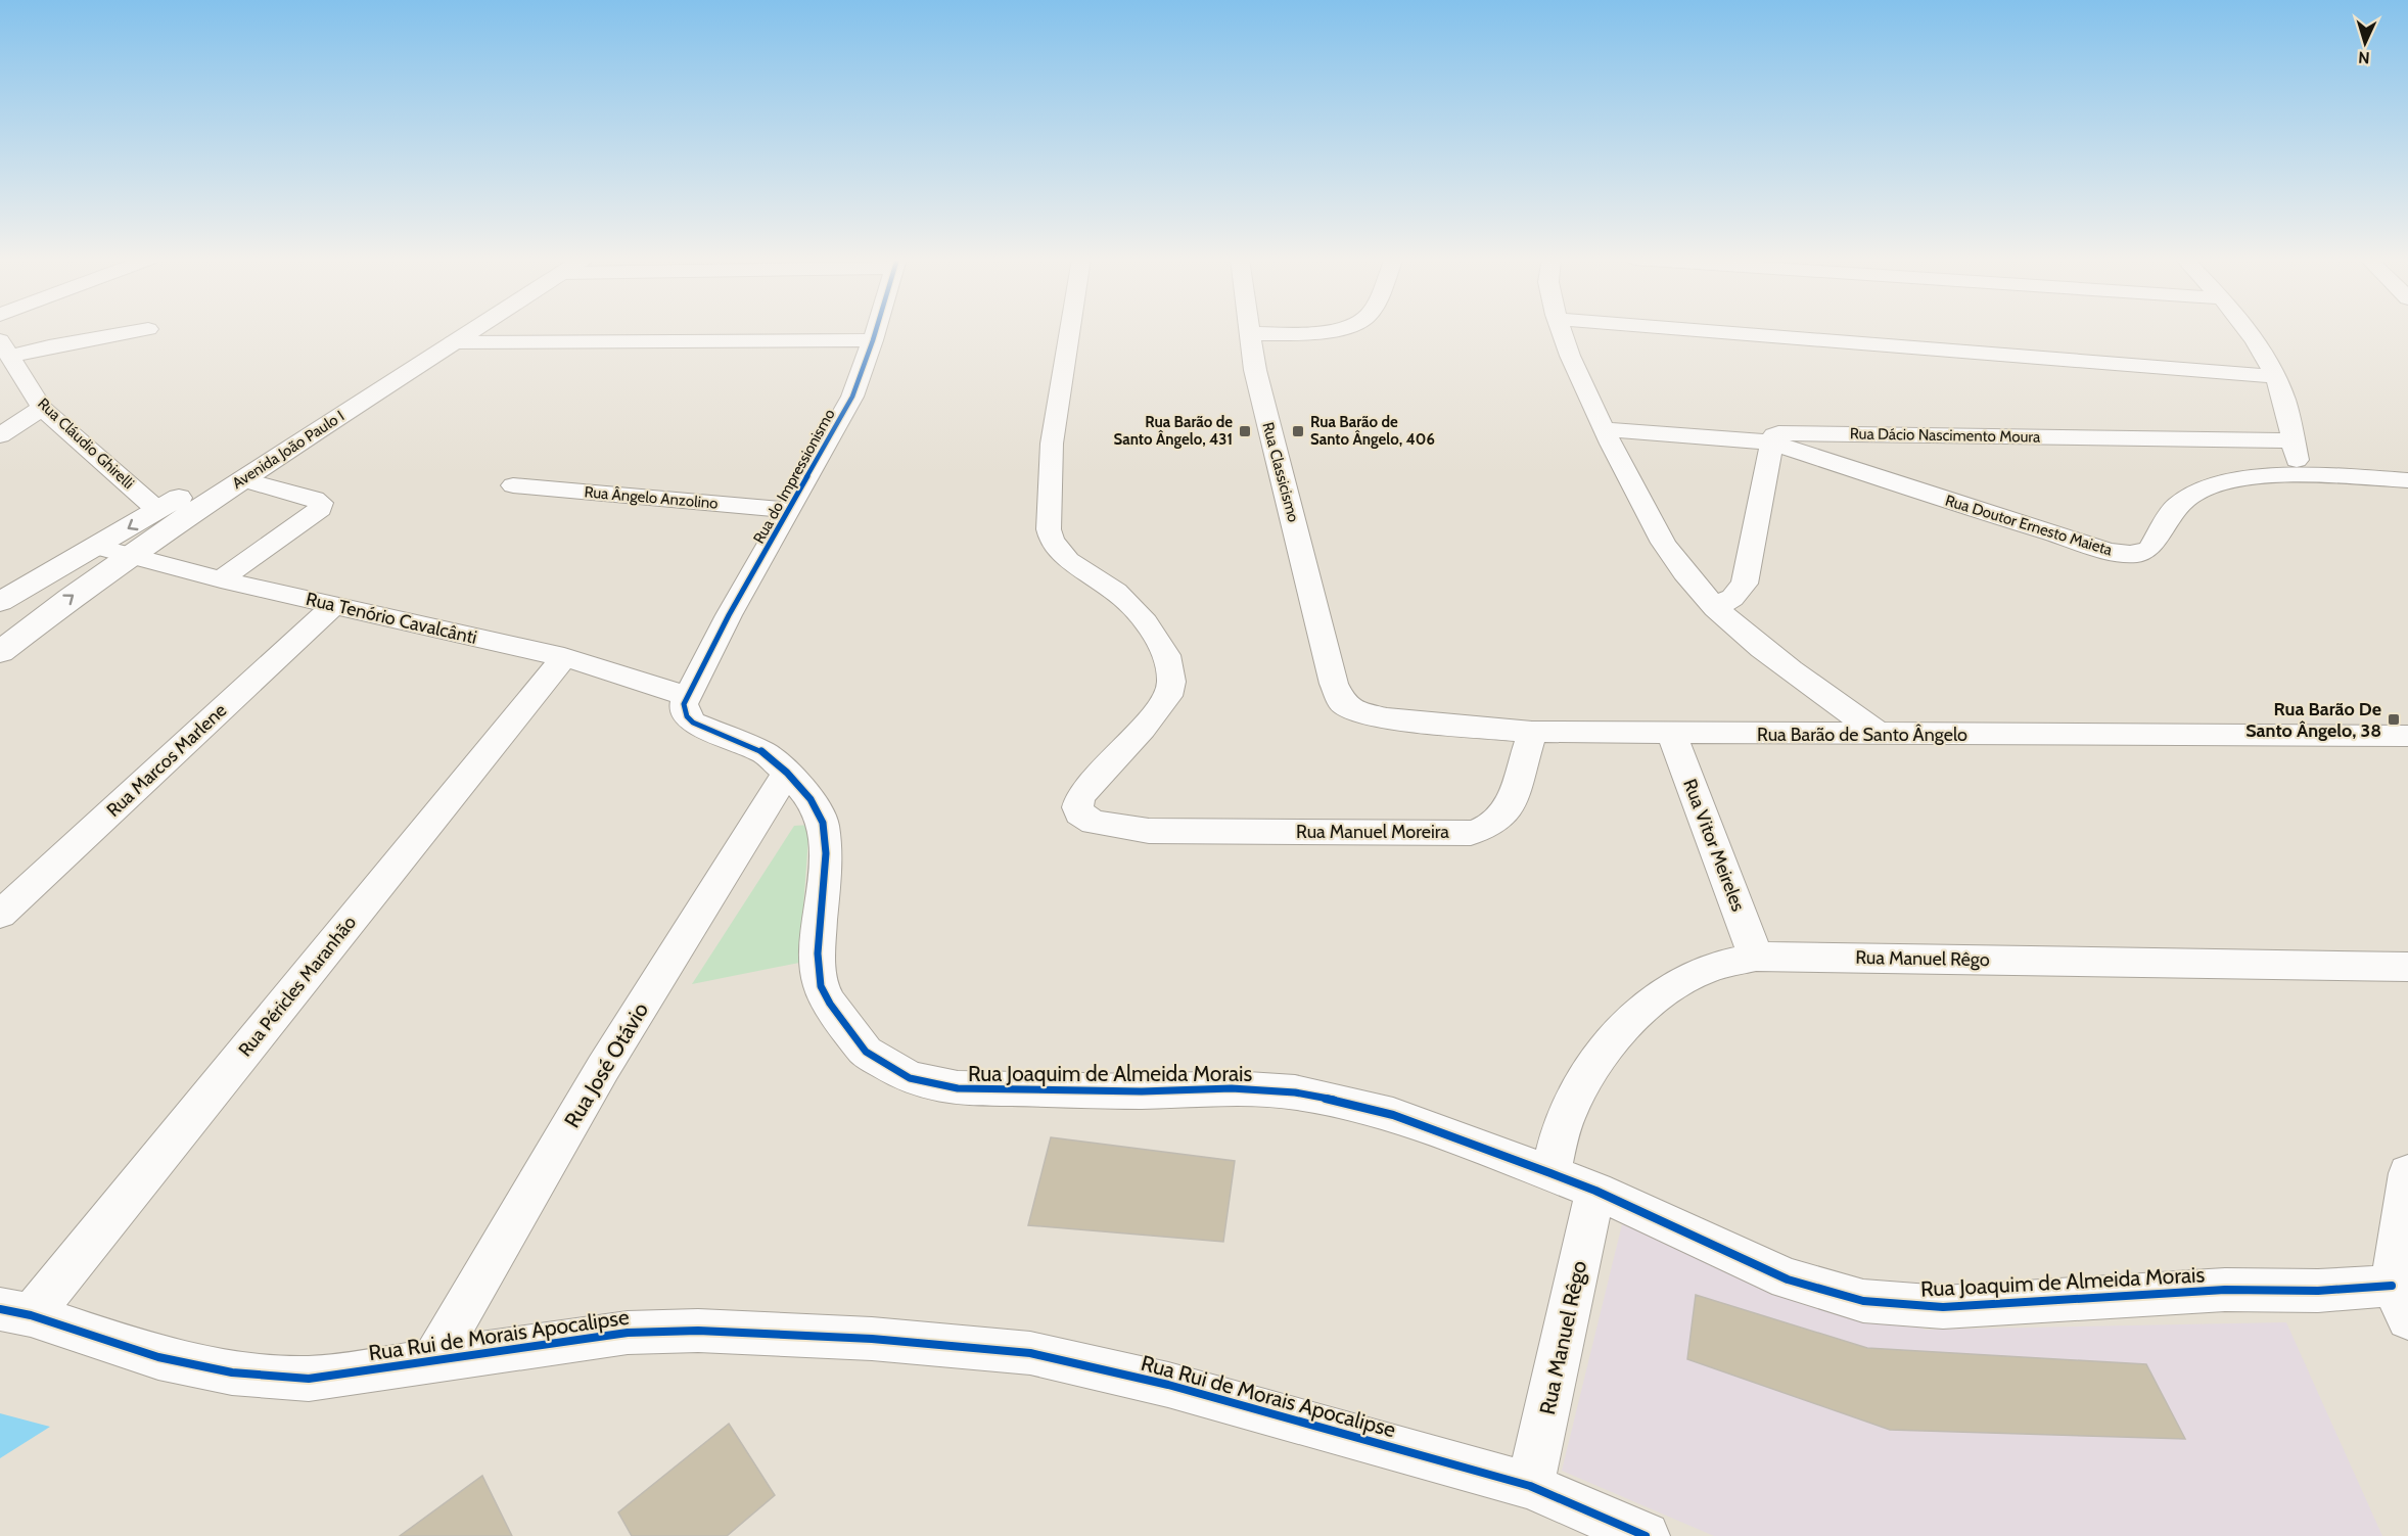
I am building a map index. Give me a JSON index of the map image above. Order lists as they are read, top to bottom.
{
  "streets": {
    "main road": ["Avenida João Paulo I"],
    "street": [
      "Rua Dácio Nascimento Moura",
      "Rua Cláudio Ghirelli",
      "Rua Classicismo",
      "Rua do Impressionismo",
      "Rua Ângelo Anzolino",
      "Rua Doutor Ernesto Maieta",
      "Rua Tenório Cavalcânti",
      "Rua Barão de Santo Ângelo",
      "Rua Marcos Marlene",
      "Rua Manuel Moreira",
      "Rua Vitor Meireles",
      "Rua Manuel Rêgo",
      "Rua Péricles Maranhão",
      "Rua José Otávio",
      "Rua Joaquim de Almeida Morais",
      "Rua Rui de Morais Apocalipse"
    ]
  },
  "crossings": [
    ["Rua Dácio Nascimento Moura", "Rua Doutor Ernesto Maieta"],
    ["Rua Cláudio Ghirelli", "Avenida João Paulo I"],
    ["Avenida João Paulo I", "Rua Tenório Cavalcânti"],
    ["Rua Classicismo", "Rua Barão de Santo Ângelo"],
    ["Rua do Impressionismo", "Rua Ângelo Anzolino"],
    ["Rua do Impressionismo", "Rua Tenório Cavalcânti"],
    ["Rua do Impressionismo", "Rua Joaquim de Almeida Morais"],
    ["Rua Tenório Cavalcânti", "Rua Marcos Marlene"],
    ["Rua Tenório Cavalcânti", "Rua Péricles Maranhão"],
    ["Rua Tenório Cavalcânti", "Rua Joaquim de Almeida Morais"],
    ["Rua Barão de Santo Ângelo", "Rua Manuel Moreira"],
    ["Rua Barão de Santo Ângelo", "Rua Vitor Meireles"],
    ["Rua Vitor Meireles", "Rua Manuel Rêgo"],
    ["Rua Manuel Rêgo", "Rua Joaquim de Almeida Morais"],
    ["Rua Manuel Rêgo", "Rua Rui de Morais Apocalipse"],
    ["Rua Péricles Maranhão", "Rua Rui de Morais Apocalipse"],
    ["Rua José Otávio", "Rua Joaquim de Almeida Morais"],
    ["Rua José Otávio", "Rua Rui de Morais Apocalipse"]
  ],
  "places": {
    "transit": ["Rua Barão de Santo Ângelo, 431", "Rua Barão de Santo Ângelo, 406", "Rua Barão De Santo Ângelo, 38"]
  },
  "north": "bottom"
}
